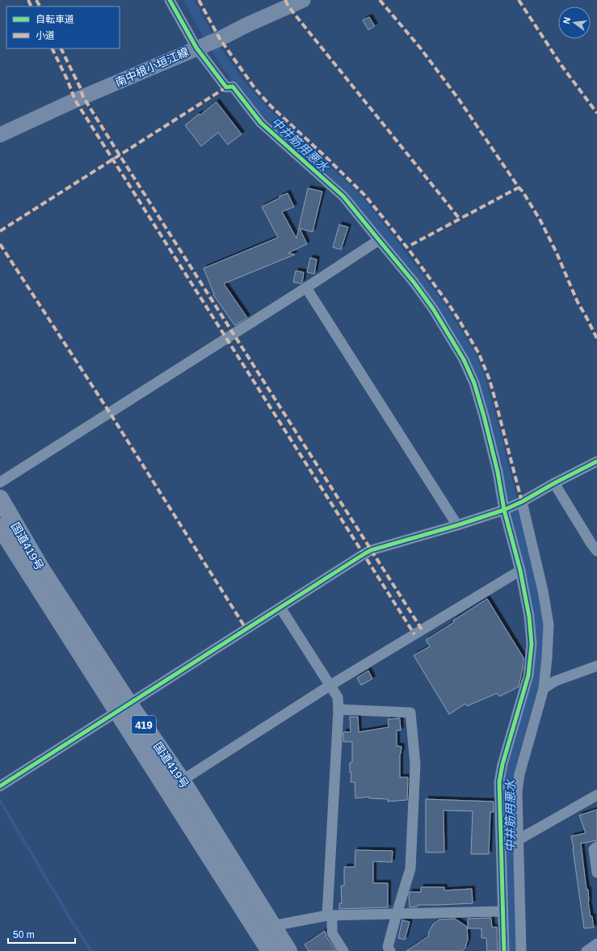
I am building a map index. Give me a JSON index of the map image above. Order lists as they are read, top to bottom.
{
  "streets": {
    "highway": ["国道419号", "419"],
    "main road": ["南中根小垣江線"]
  },
  "water": ["中井筋用悪水"],
  "legend": ["自転車道", "小道"],
  "scale_bar": "50 m",
  "north": "left"
}
